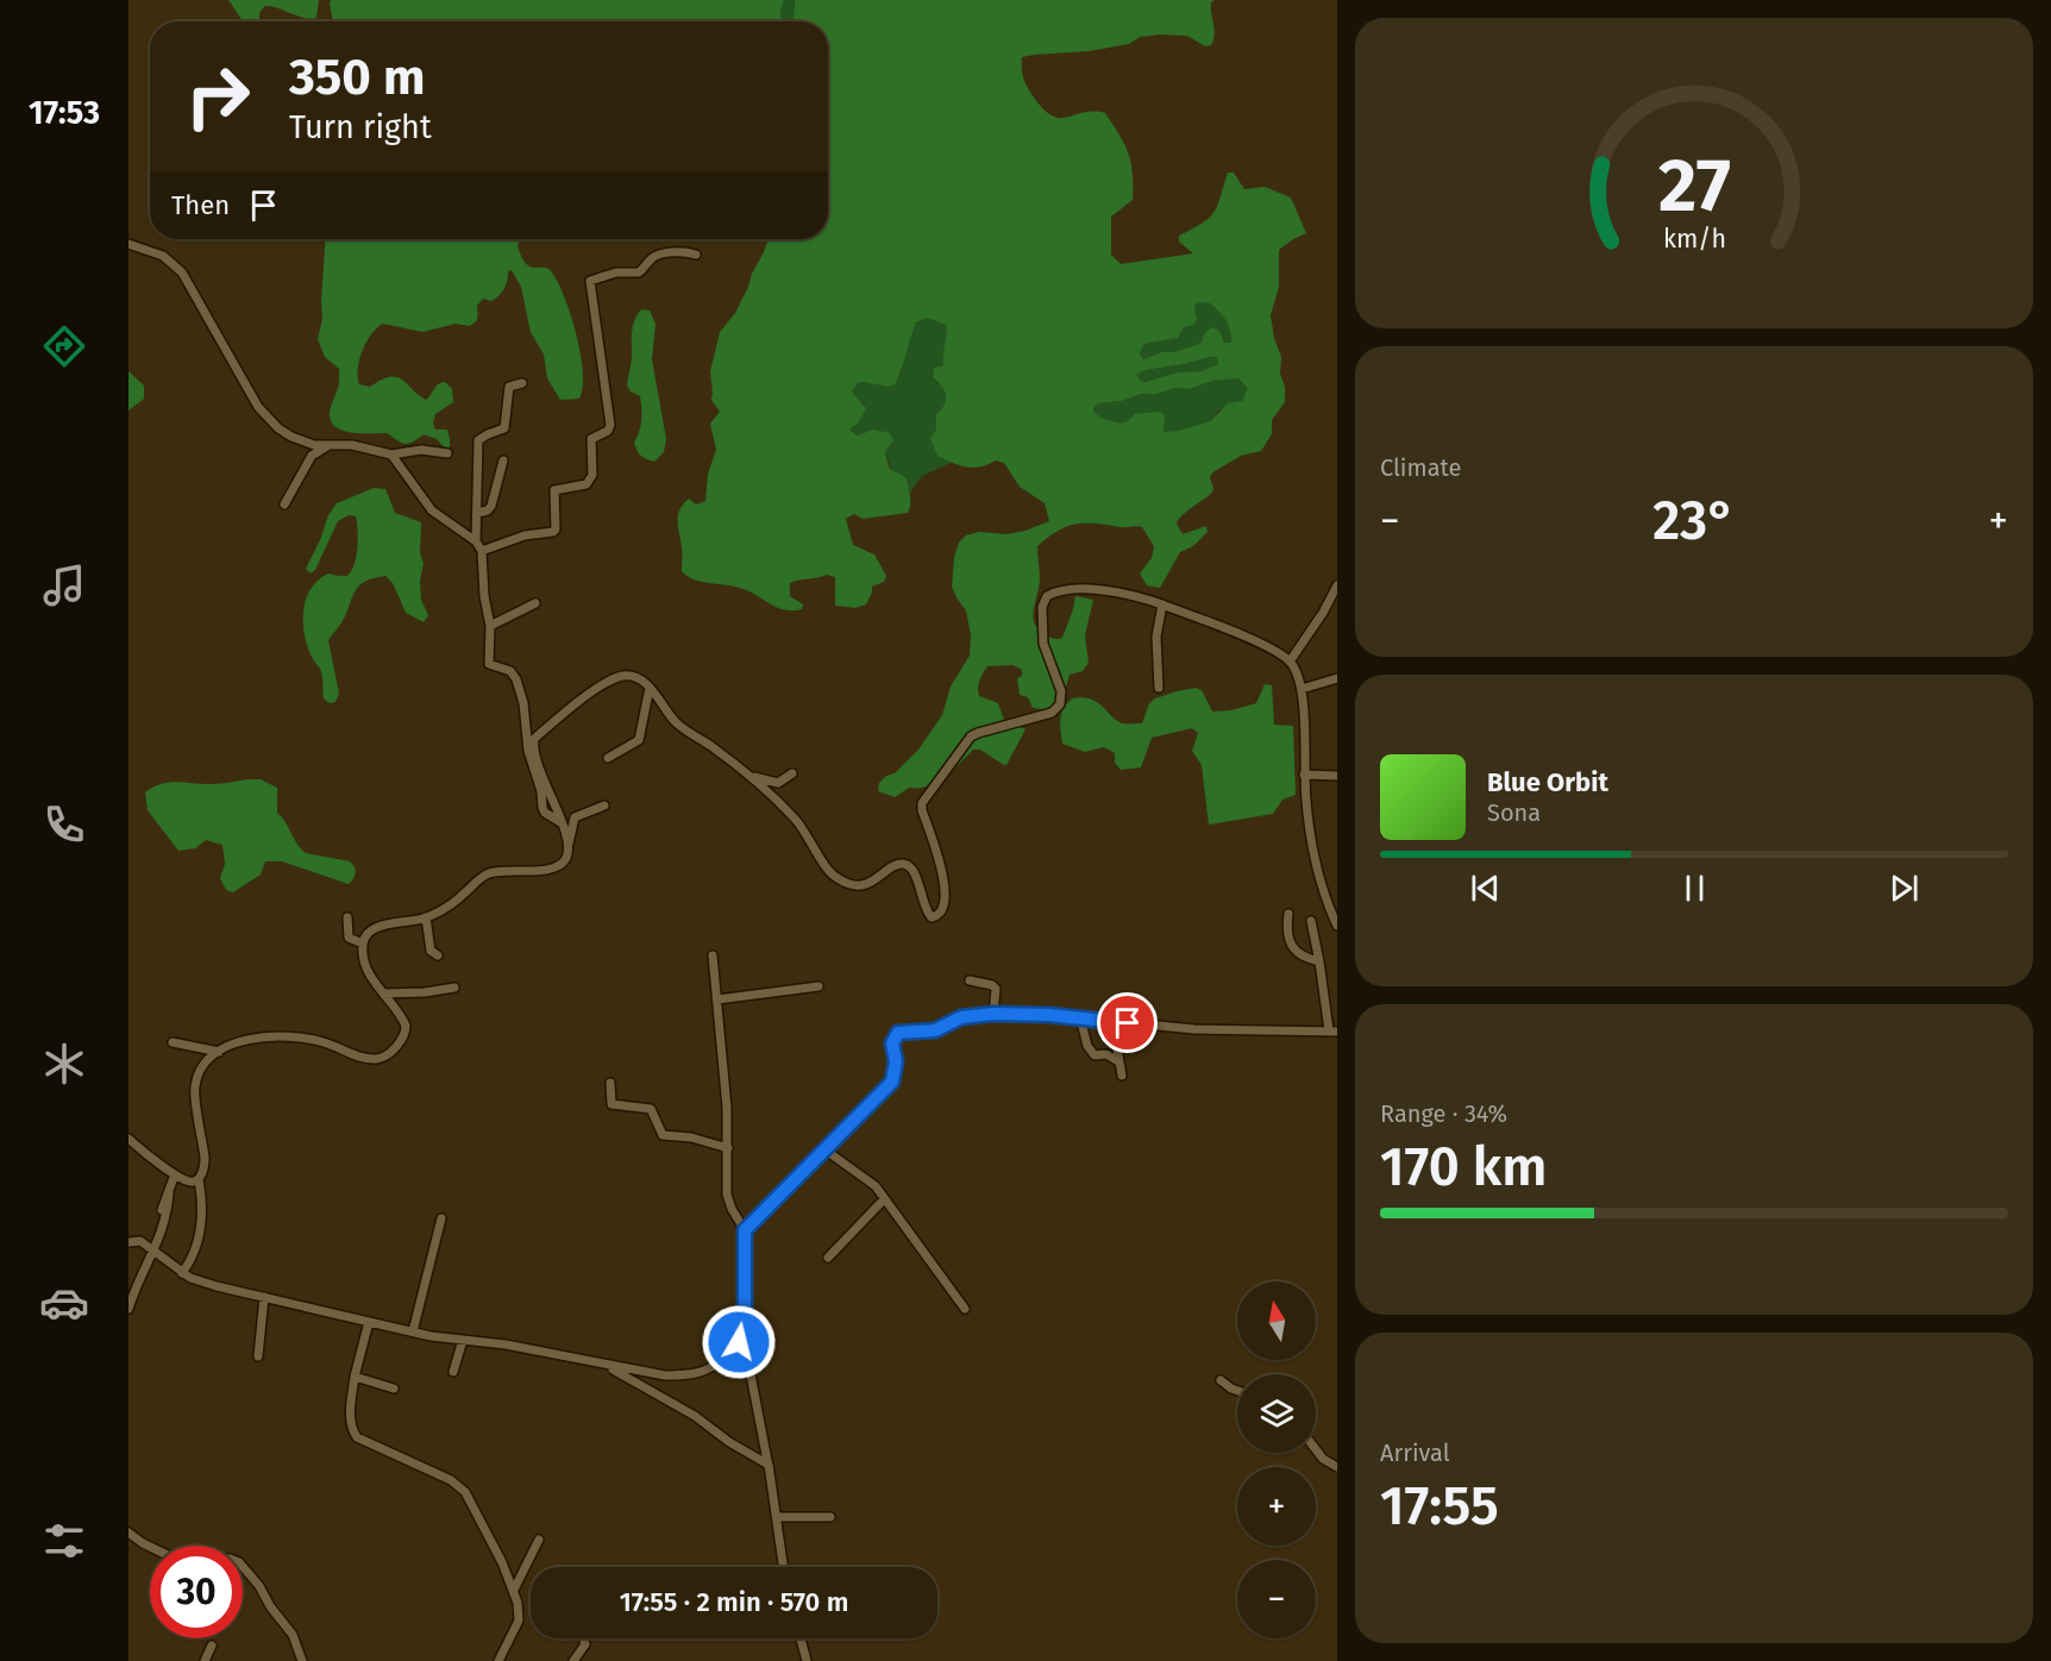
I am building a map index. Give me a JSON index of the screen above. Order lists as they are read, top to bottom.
{
  "north": "top",
  "page": {
    "tabs": "17:53",
    "turn": ["350 m", "Turn right"],
    "then": "Then",
    "tile": [
      "Climate",
      ["Range · 34%", "170 km"],
      ["Arrival", "17:55"]
    ],
    "heat": ["−", "23°", "+"],
    "song": ["Blue Orbit", "Sona"],
    "map_buttons": ["+", "−"],
    "limit": "30",
    "trip": "17:55 · 2 min · 570 m",
    "gauge": ["27", "km/h"]
  }
}
